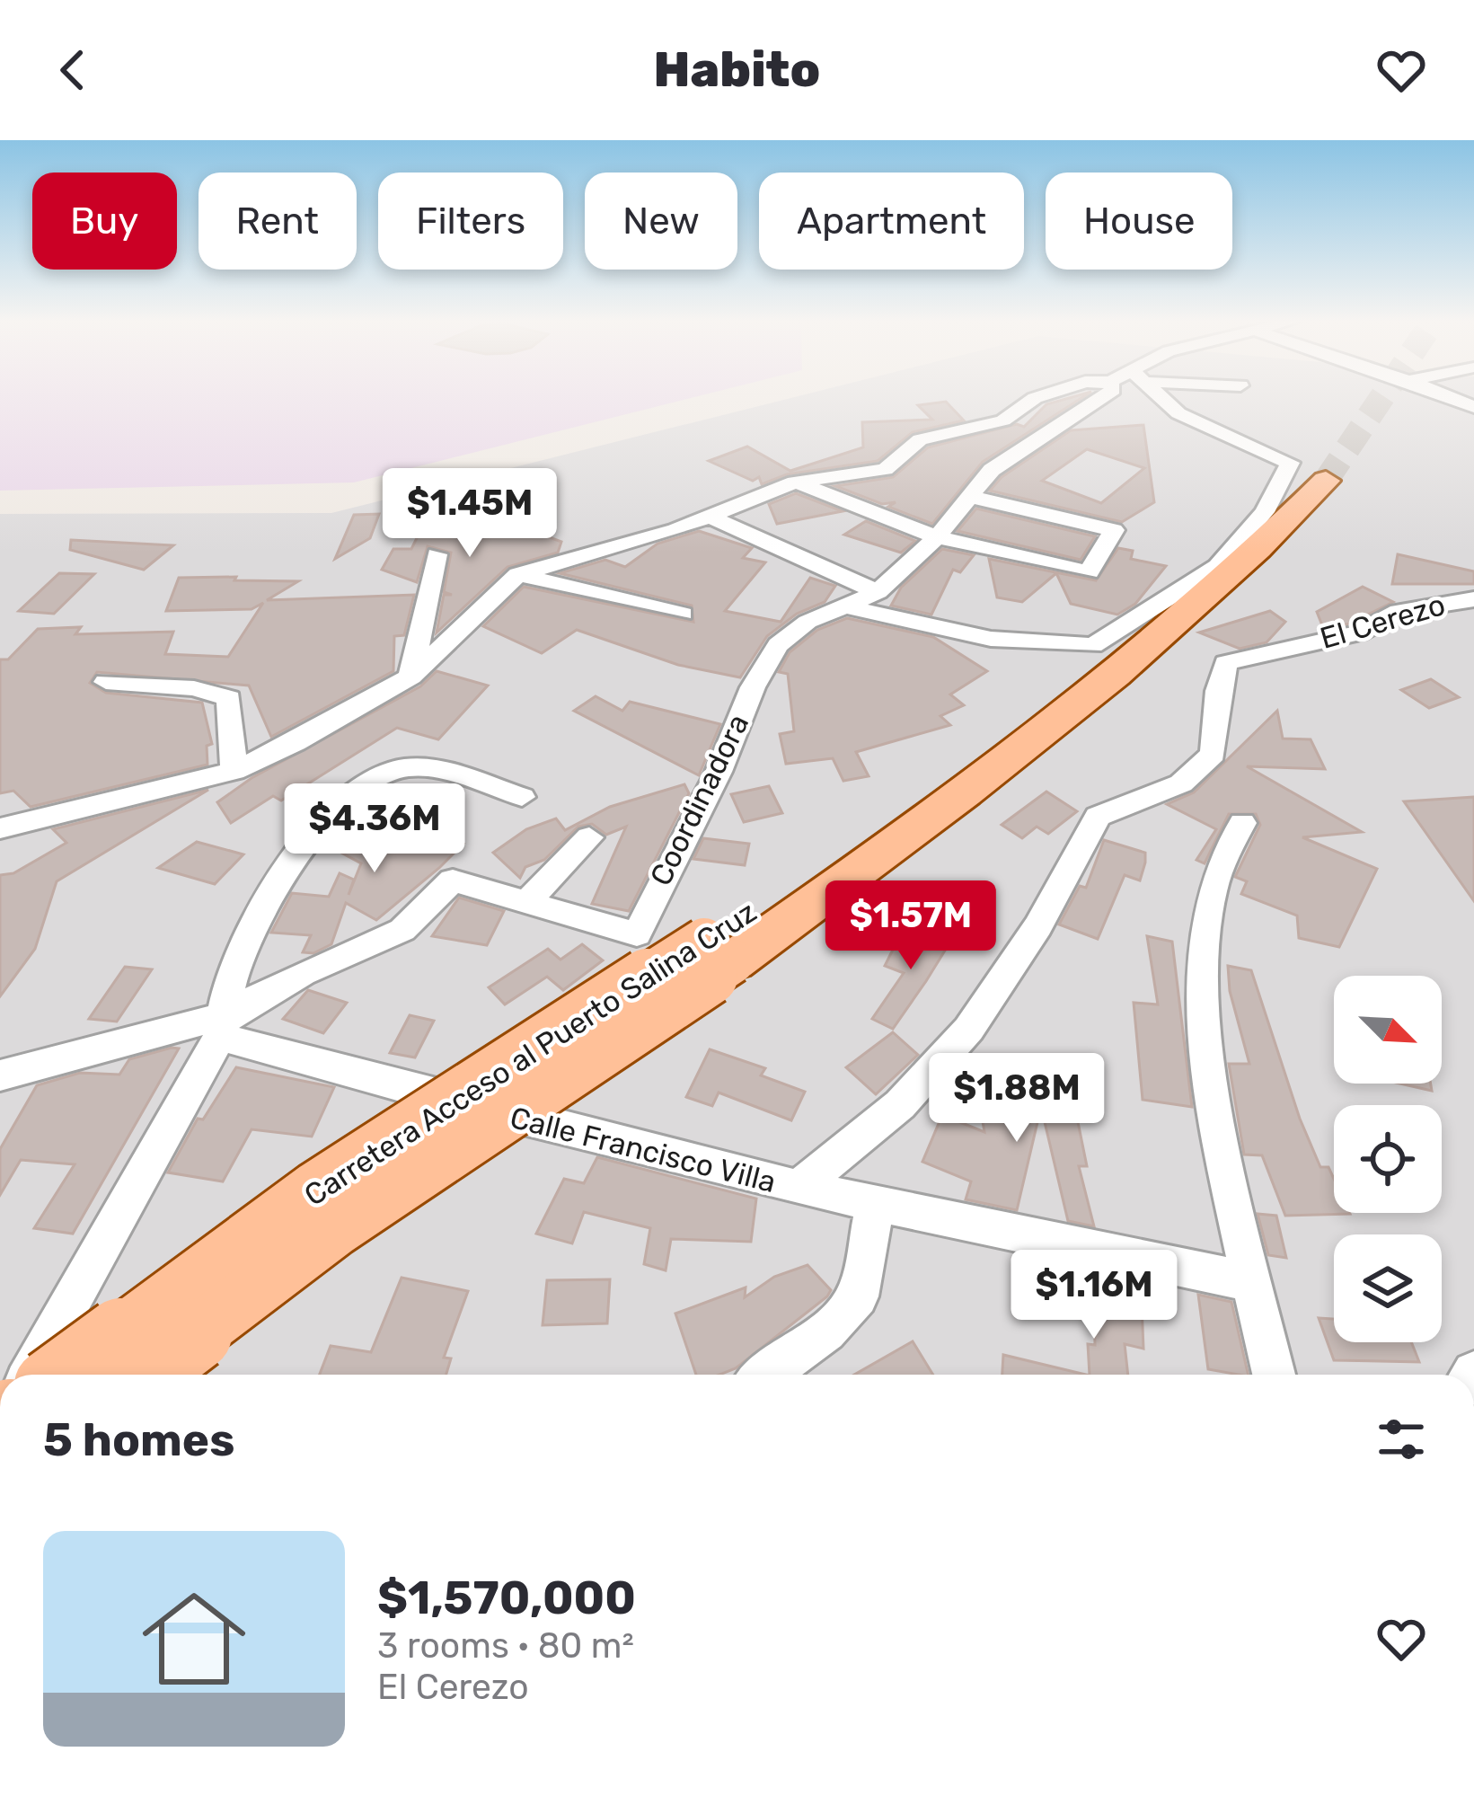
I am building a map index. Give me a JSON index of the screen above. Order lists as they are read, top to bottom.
{
  "streets": {
    "main road": ["Carretera Acceso al Puerto Salina Cruz"],
    "street": ["El Cerezo", "Coordinadora", "Calle Francisco Villa"]
  },
  "crossings": [
    ["El Cerezo", "Calle Francisco Villa"],
    ["Coordinadora", "Calle Francisco Villa"]
  ],
  "north": "bottom right",
  "page": {
    "header": "Habito",
    "chip": [
      "Buy",
      "Rent",
      "Filters",
      "New",
      "Apartment",
      "House"
    ],
    "price": [
      "$1.45M",
      "$4.36M",
      "$1.57M",
      "$1.88M",
      "$1.16M"
    ],
    "heading": "5 homes",
    "list": [
      {
        "name": "$1,570,000",
        "note": "3 rooms · 80 m² · El Cerezo"
      }
    ]
  }
}
